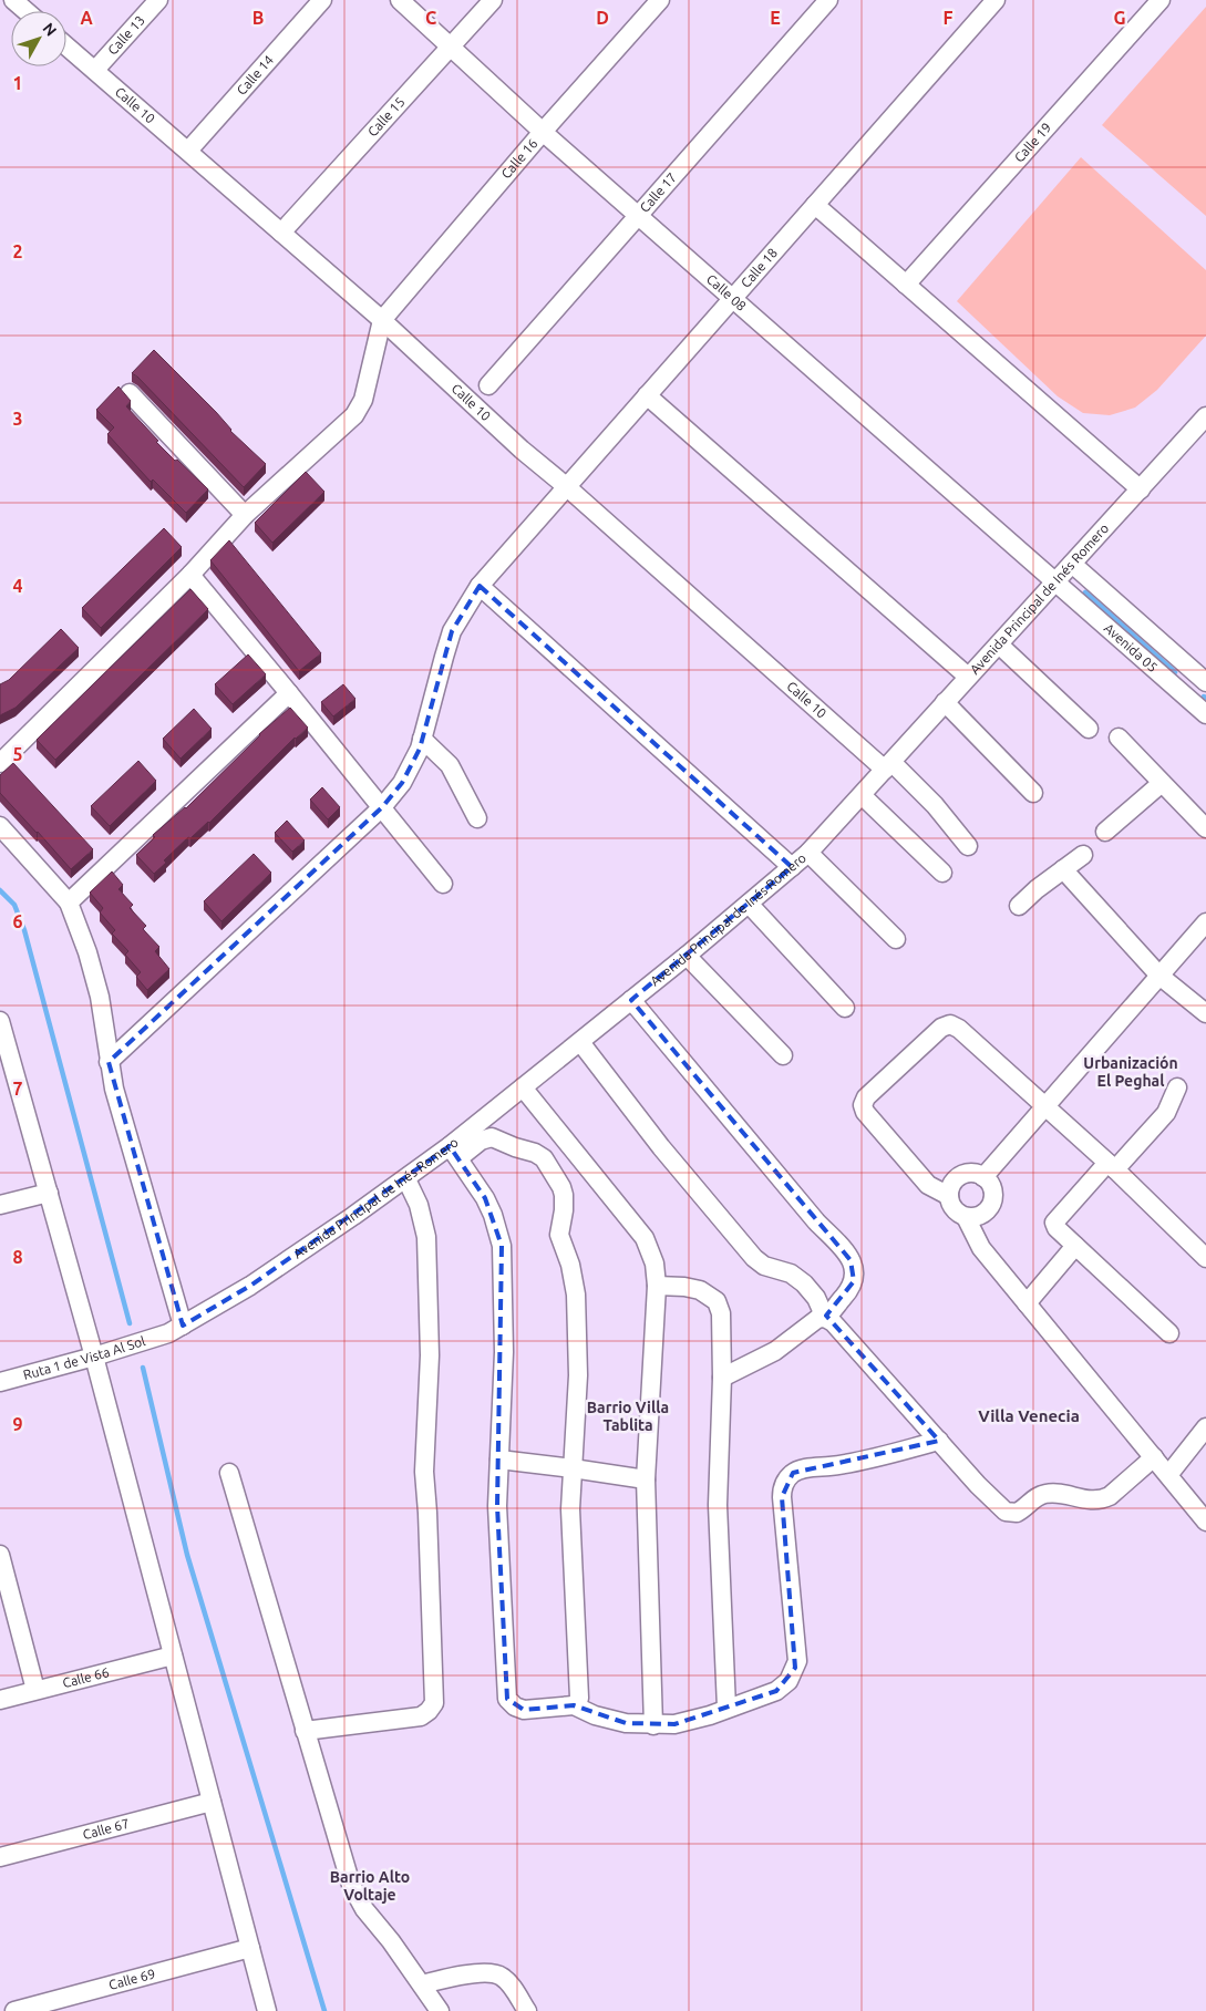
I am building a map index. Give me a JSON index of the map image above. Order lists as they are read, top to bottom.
{
  "streets": {
    "street": [
      "Calle 13",
      "Calle 14",
      "Calle 10",
      "Calle 15",
      "Calle 19",
      "Calle 16",
      "Calle 17",
      "Calle 18",
      "Calle 08",
      "Avenida Principal de Inés Romero",
      "Avenida 05",
      "Ruta 1 de Vista Al Sol",
      "Calle 66",
      "Calle 67",
      "Calle 69"
    ]
  },
  "crossings": [
    ["Calle 13", "Calle 10"],
    ["Calle 14", "Calle 10"],
    ["Calle 10", "Calle 15"],
    ["Calle 10", "Calle 16"],
    ["Calle 10", "Calle 18"],
    ["Calle 10", "Avenida Principal de Inés Romero"],
    ["Calle 15", "Calle 08"],
    ["Calle 16", "Calle 08"],
    ["Calle 17", "Calle 08"],
    ["Calle 18", "Calle 08"],
    ["Calle 08", "Avenida Principal de Inés Romero"],
    ["Calle 08", "Avenida 05"],
    ["Avenida Principal de Inés Romero", "Avenida 05"],
    ["Avenida Principal de Inés Romero", "Ruta 1 de Vista Al Sol"]
  ],
  "districts": [
    "Urbanización El Peghal",
    "Barrio Villa Tablita",
    "Villa Venecia",
    "Barrio Alto Voltaje"
  ],
  "north": "top right",
  "grid": {
    "columns": [
      "A",
      "B",
      "C",
      "D",
      "E",
      "F",
      "G"
    ],
    "rows": [
      "1",
      "2",
      "3",
      "4",
      "5",
      "6",
      "7",
      "8",
      "9"
    ]
  }
}
